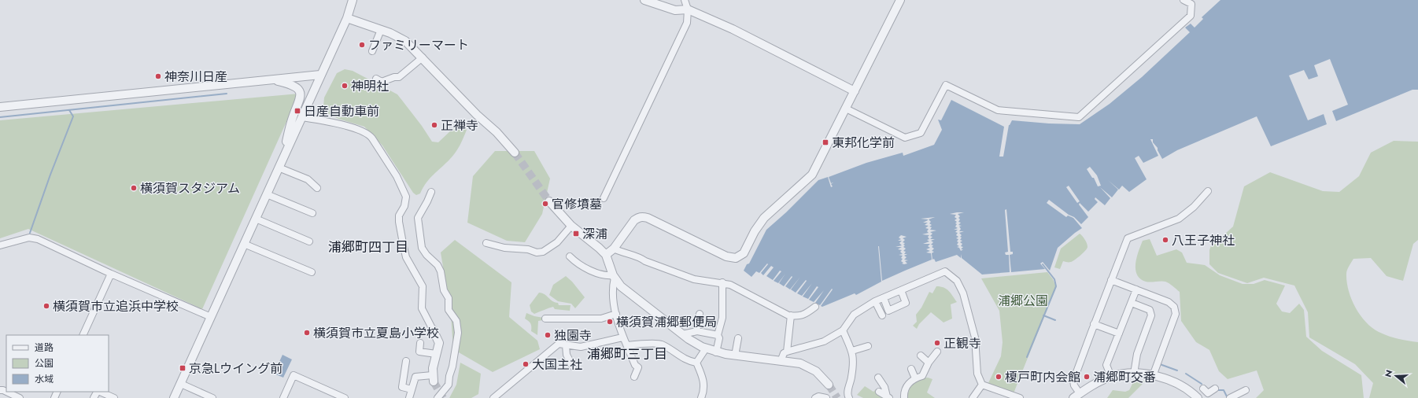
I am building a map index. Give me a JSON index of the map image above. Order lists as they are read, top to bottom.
{
  "districts": ["浦郷町四丁目", "浦郷町三丁目"],
  "parks": ["浦郷公園"],
  "places": {
    "other": [
      "ファミリーマート",
      "神奈川日産",
      "神明社",
      "正禅寺",
      "横須賀スタジアム",
      "官修墳墓",
      "八王子神社",
      "横須賀市立追浜中学校",
      "横須賀浦郷郵便局",
      "横須賀市立夏島小学校",
      "独園寺",
      "正観寺",
      "大国主社",
      "榎戸町内会館",
      "浦郷町交番"
    ],
    "transit": [
      "日産自動車前",
      "東邦化学前",
      "深浦",
      "京急Lウイング前"
    ]
  },
  "legend": ["道路", "公園", "水域"],
  "north": "left"
}
